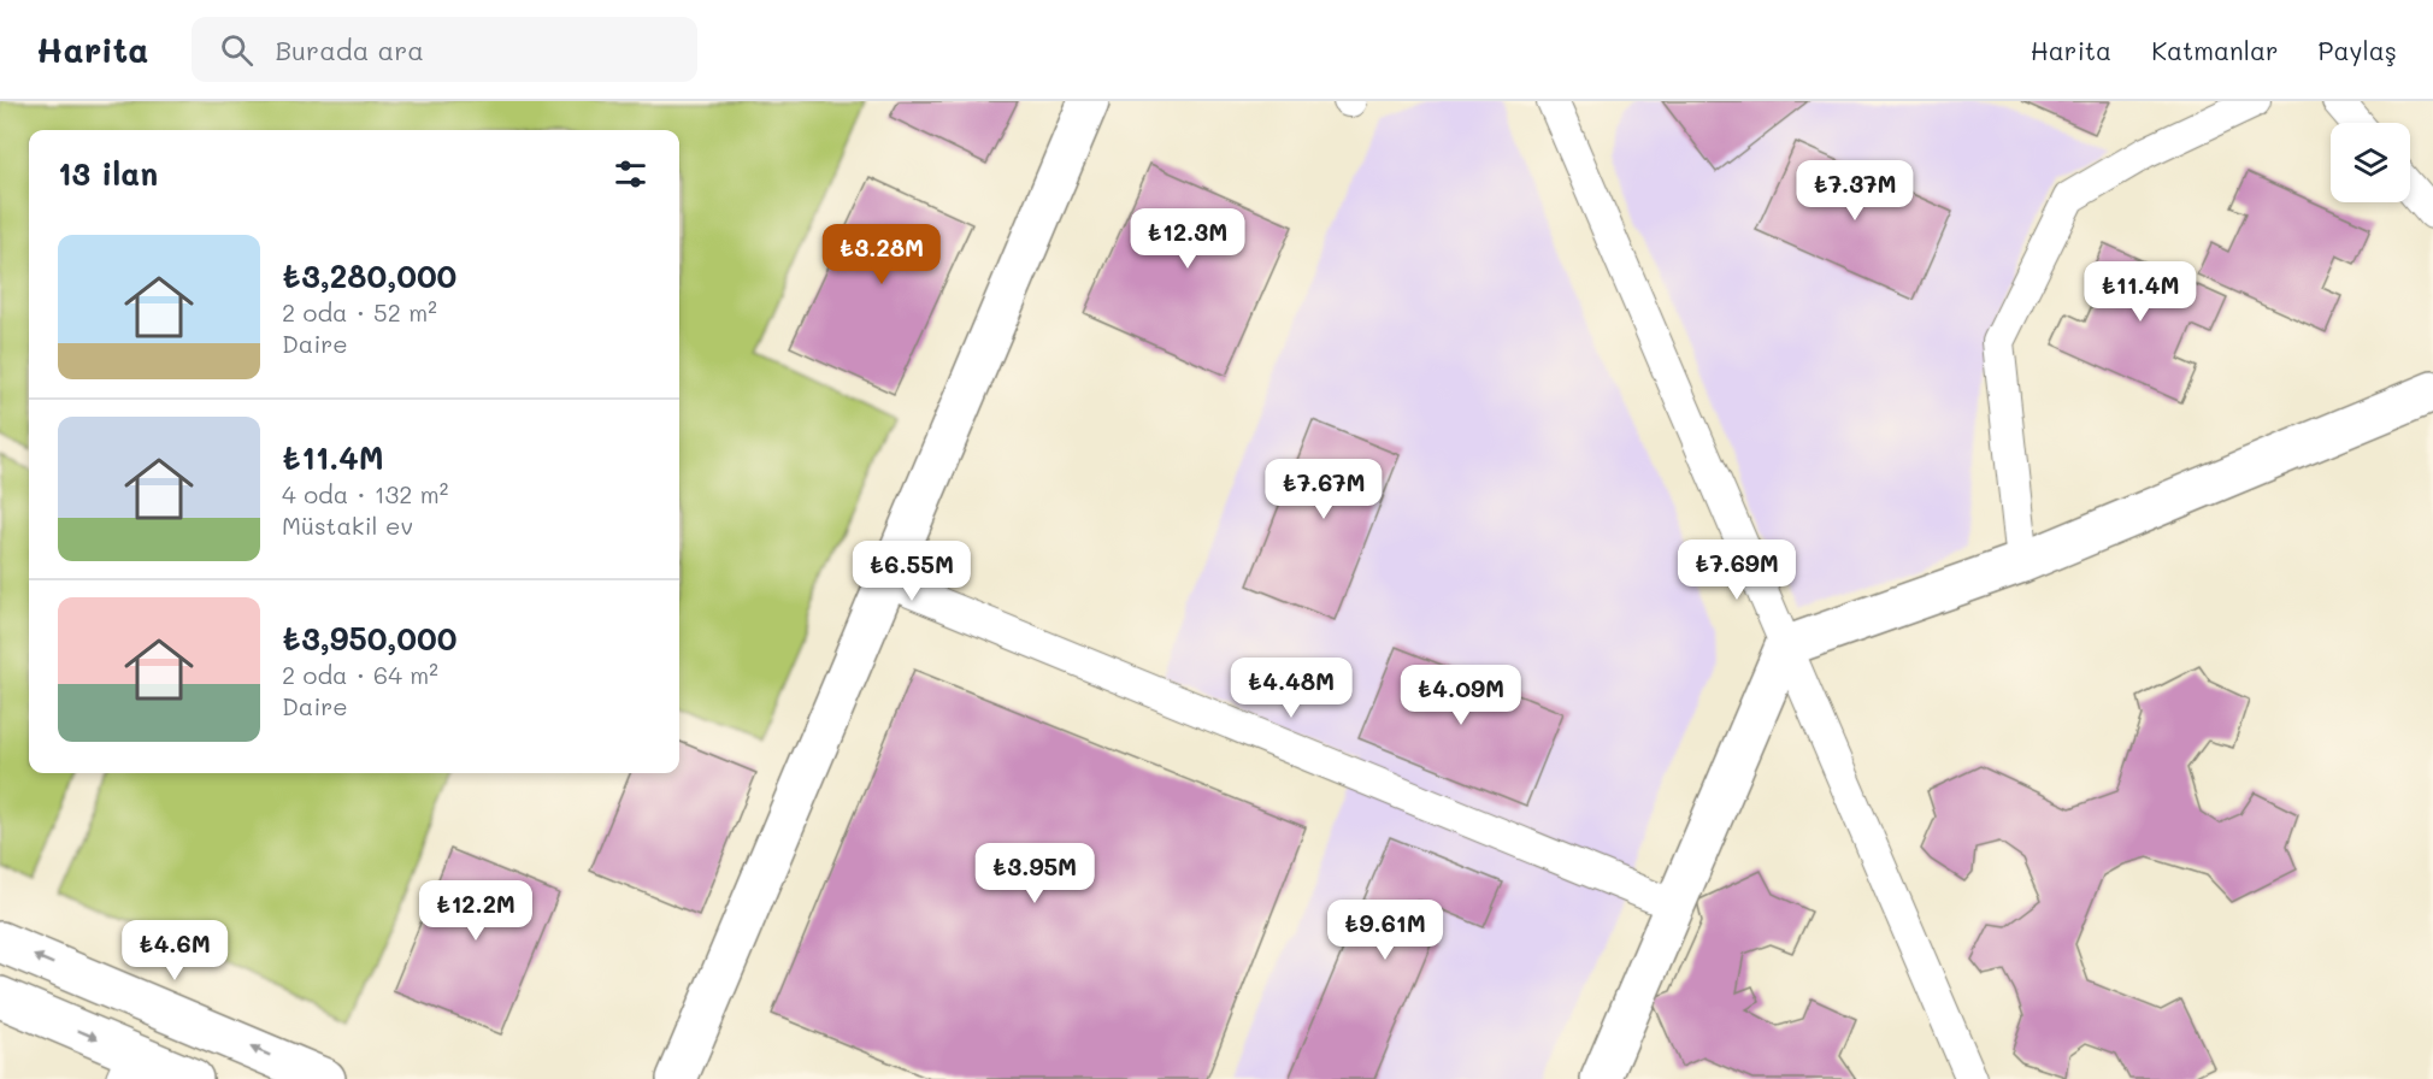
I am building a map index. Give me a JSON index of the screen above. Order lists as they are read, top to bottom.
{
  "page": {
    "header": "Harita",
    "search": "Burada ara",
    "nav": ["Harita", "Katmanlar", "Paylaş"],
    "heading": "13 ilan",
    "price": [
      "₺7.37M",
      "₺12.3M",
      "₺3.28M",
      "₺11.4M",
      "₺7.67M",
      "₺7.69M",
      "₺6.55M",
      "₺4.48M",
      "₺4.09M",
      "₺3.95M",
      "₺12.2M",
      "₺9.61M",
      "₺4.6M"
    ],
    "list": [
      {
        "name": "₺3,280,000",
        "note": "2 oda · 52 m² · Daire"
      },
      {
        "name": "₺11.4M",
        "note": "4 oda · 132 m² · Müstakil ev"
      },
      {
        "name": "₺3,950,000",
        "note": "2 oda · 64 m² · Daire"
      }
    ]
  }
}
